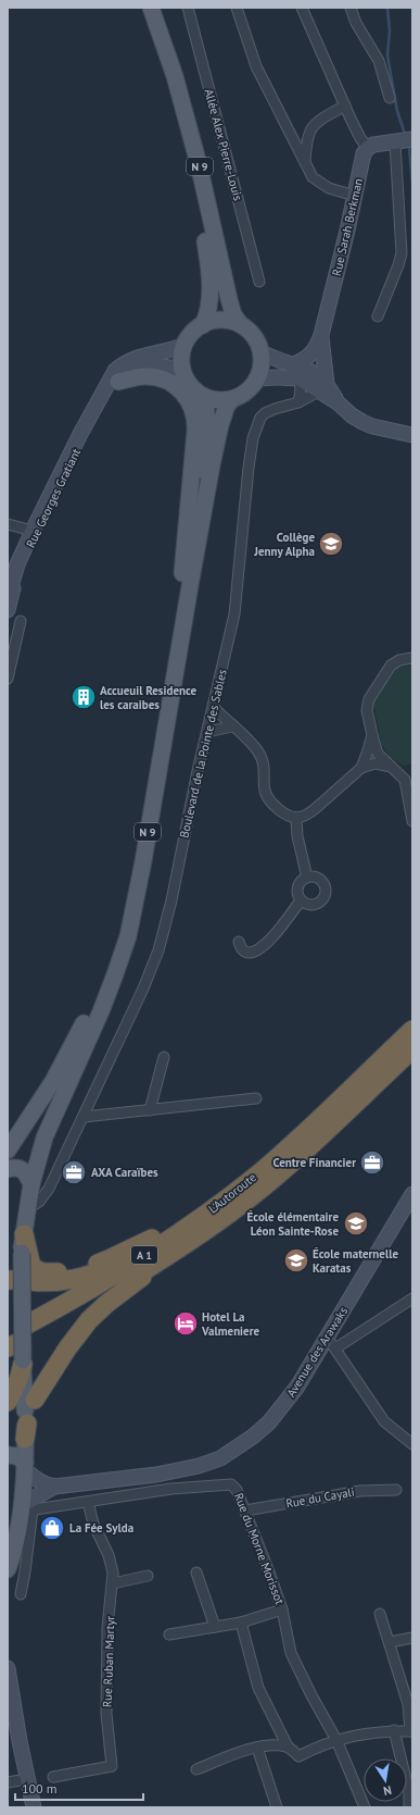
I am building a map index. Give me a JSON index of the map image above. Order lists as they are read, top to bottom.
{
  "streets": {
    "highway": ["L'Autoroute", "A 1"],
    "main road": [
      "N 9",
      "Rue Sarah Berkman",
      "Rue Georges Gratiant",
      "Avenue des Arawaks"
    ],
    "street": [
      "Allée Alex Pierre-Louis",
      "Boulevard de la Pointe des Sables",
      "Rue du Cayali",
      "Rue du Morne Morissot",
      "Rue Ruban Martyr"
    ]
  },
  "crossings": [
    ["N 9", "Rue Georges Gratiant"],
    ["N 9", "Boulevard de la Pointe des Sables"],
    ["Avenue des Arawaks", "Rue du Morne Morissot"],
    ["Rue du Cayali", "Rue du Morne Morissot"],
    ["Rue du Morne Morissot", "Rue Ruban Martyr"]
  ],
  "places": {
    "school or university": ["Collège Jenny Alpha", "École élémentaire Léon Sainte-Rose", "École maternelle Karatas"],
    "building": ["Accueuil Residence les caraibes"],
    "office": ["Centre Financier", "AXA Caraïbes"],
    "hotel": ["Hotel La Valmeniere"],
    "shop": ["La Fée Sylda"]
  },
  "scale_bar": "100 m",
  "north": "bottom"
}
